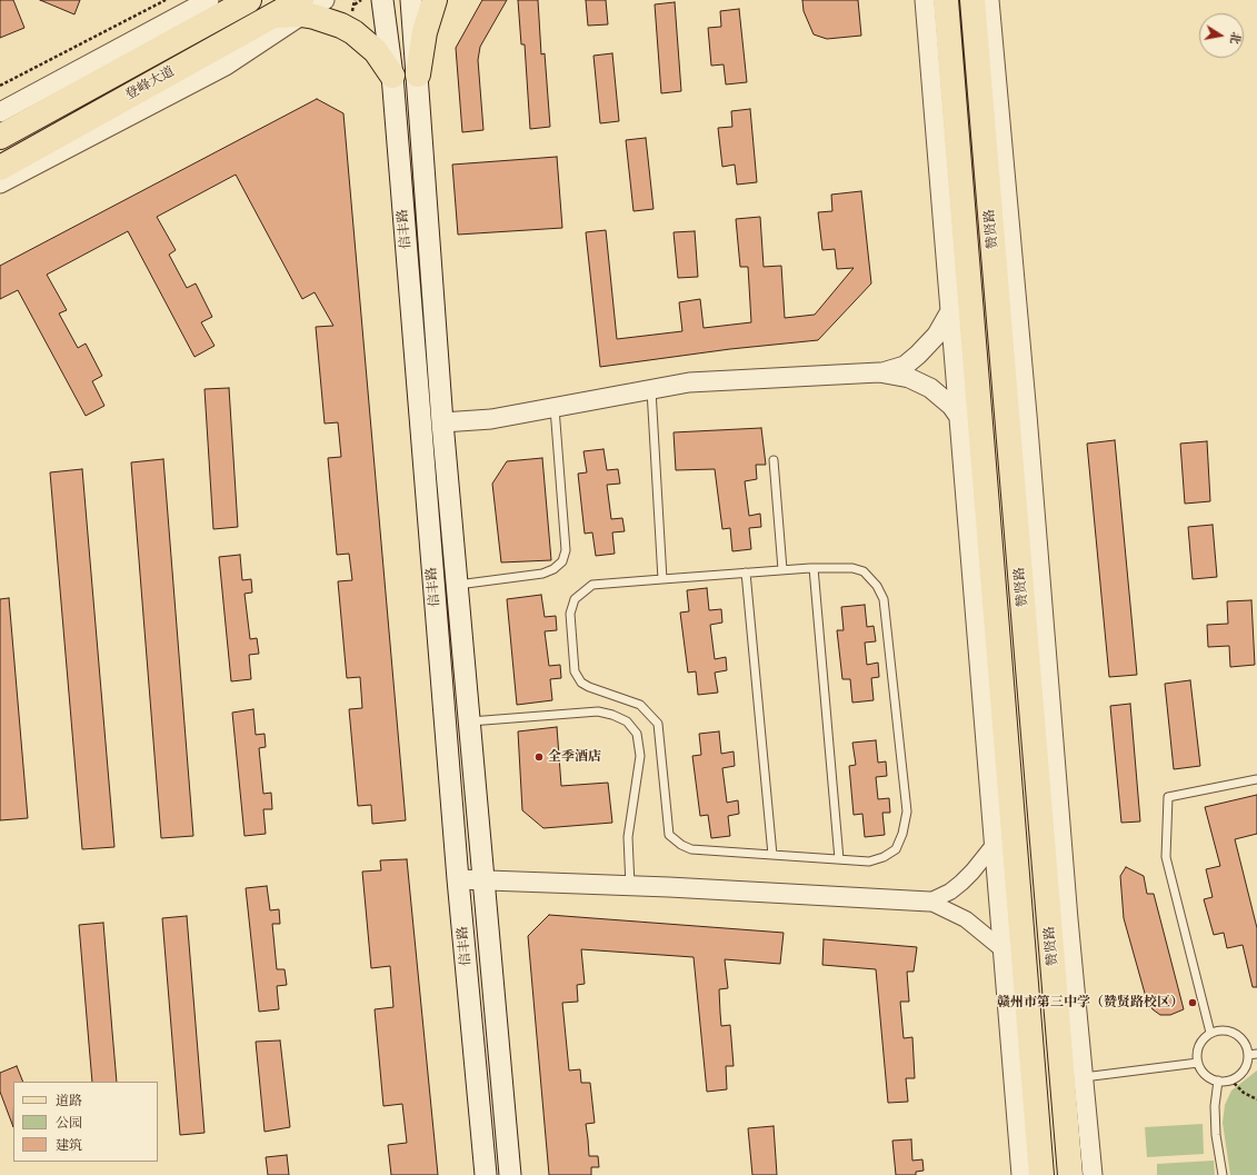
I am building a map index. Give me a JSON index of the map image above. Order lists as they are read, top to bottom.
{
  "streets": {
    "main road": ["登峰大道", "信丰路", "赞贤路"]
  },
  "places": ["全季酒店", "赣州市第三中学（赞贤路校区）"],
  "legend": ["道路", "公园", "建筑"],
  "north": "right"
}
